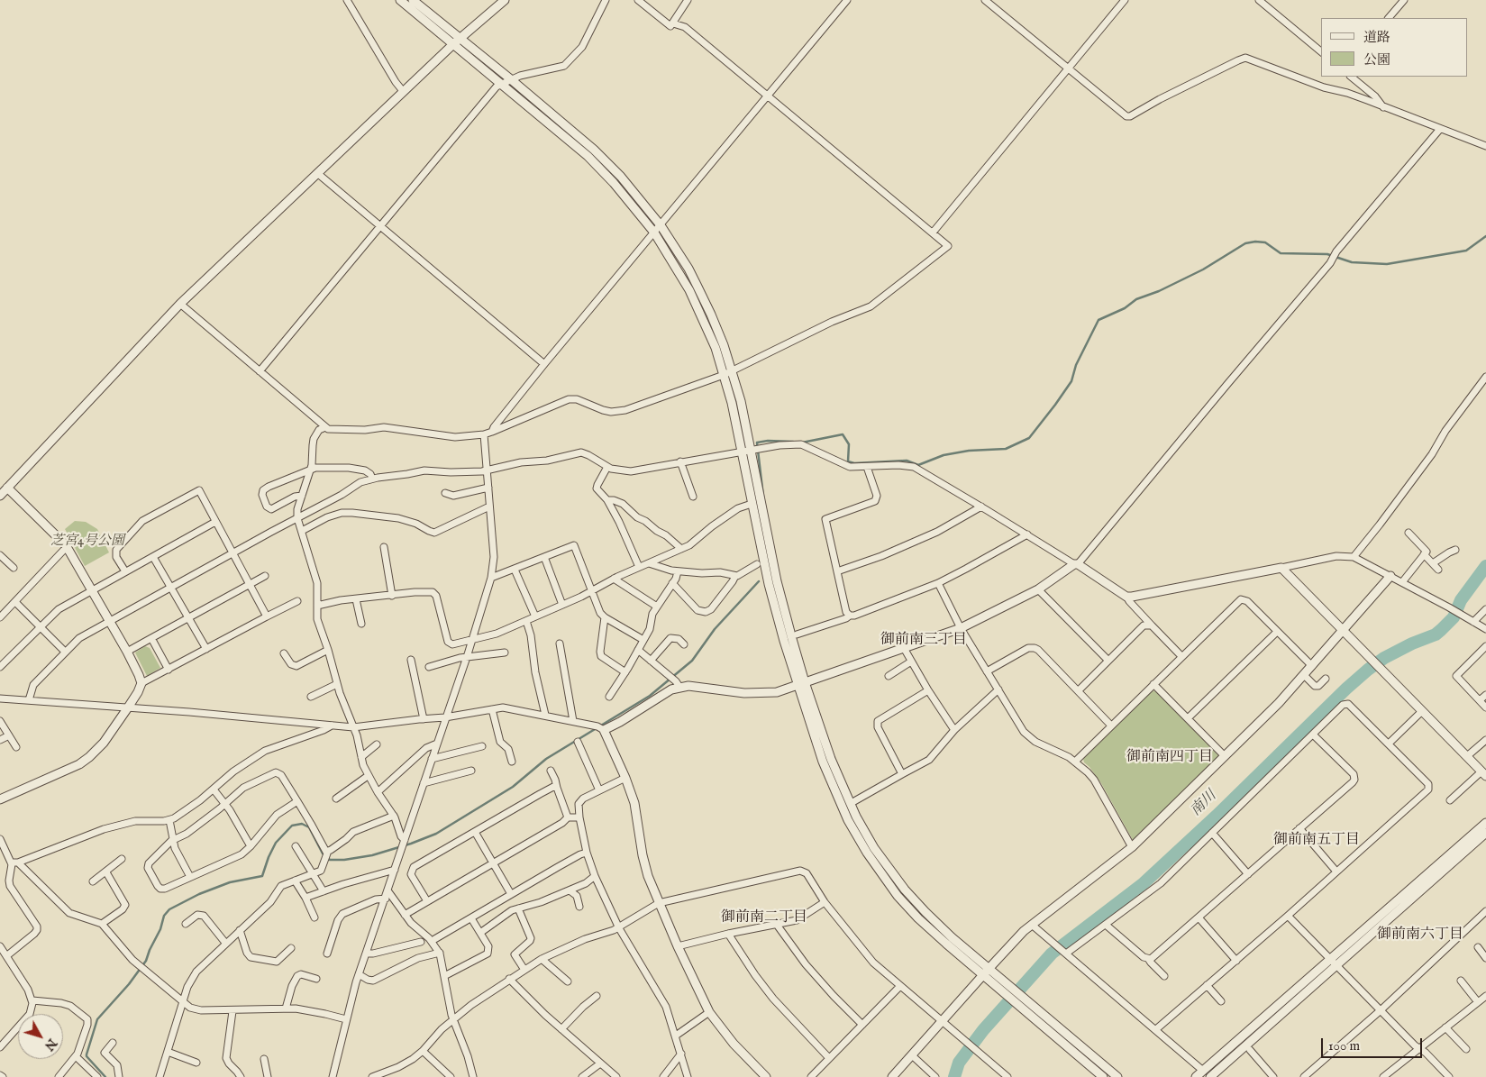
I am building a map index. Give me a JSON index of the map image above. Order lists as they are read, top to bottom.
{
  "districts": [
    "御前南三丁目",
    "御前南四丁目",
    "御前南五丁目",
    "御前南二丁目",
    "御前南六丁目"
  ],
  "water": ["南川"],
  "parks": ["芝宮4号公園"],
  "legend": ["道路", "公園"],
  "scale_bar": "100 m",
  "north": "bottom right"
}
